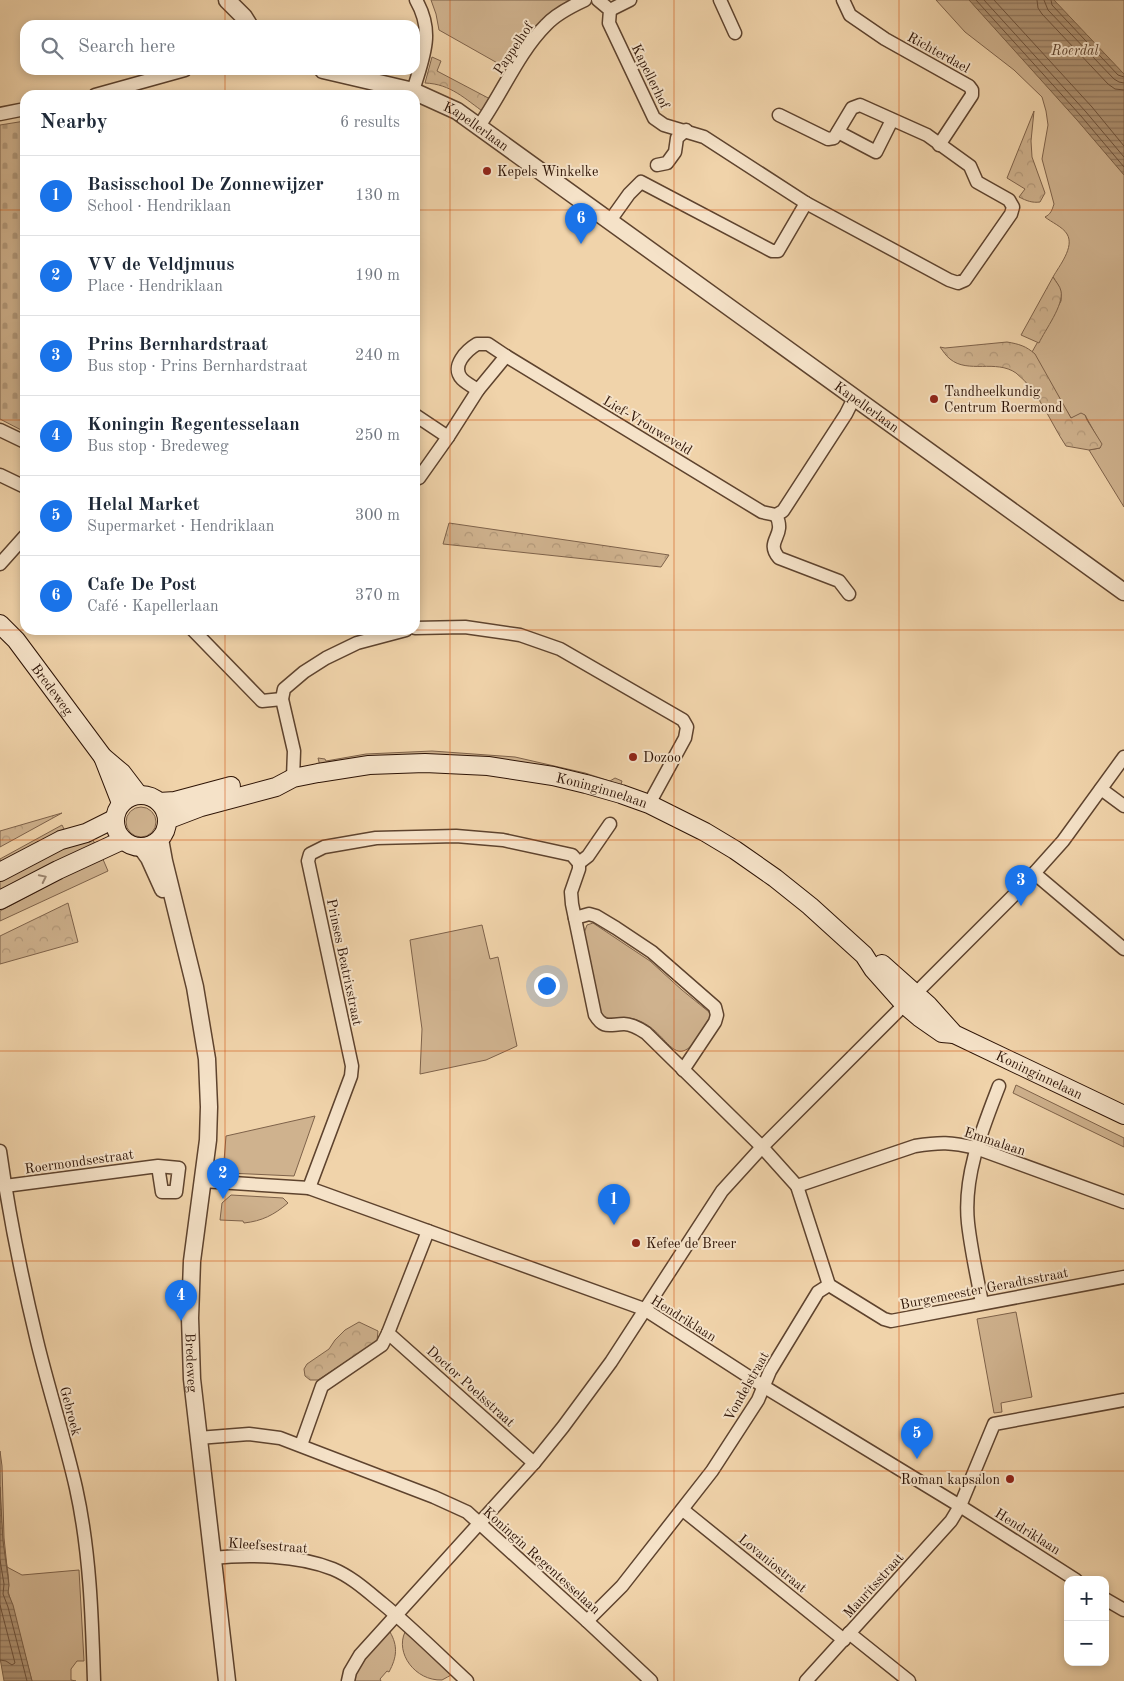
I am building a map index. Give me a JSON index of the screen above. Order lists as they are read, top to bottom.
{
  "streets": {
    "main road": ["Bredeweg", "Koninginnelaan"],
    "street": [
      "Pappelhof",
      "Richterdael",
      "Kapellerhof",
      "Kapellerlaan",
      "Lief-Vrouweveld",
      "Prinses Beatrixstraat",
      "Emmalaan",
      "Roermondsestraat",
      "Burgemeester Geradtsstraat",
      "Hendriklaan",
      "Doctor Poelsstraat",
      "Vondelstraat",
      "Gebroek",
      "Kleefsestraat",
      "Koningin Regentesselaan",
      "Lovaniostraat",
      "Mauritsstraat"
    ]
  },
  "crossings": [
    ["Pappelhof", "Kapellerlaan"],
    ["Richterdael", "Kapellerhof"],
    ["Bredeweg", "Koninginnelaan"],
    ["Bredeweg", "Hendriklaan"],
    ["Bredeweg", "Kleefsestraat"],
    ["Bredeweg", "Koningin Regentesselaan"],
    ["Prinses Beatrixstraat", "Hendriklaan"],
    ["Roermondsestraat", "Gebroek"],
    ["Burgemeester Geradtsstraat", "Vondelstraat"],
    ["Hendriklaan", "Vondelstraat"],
    ["Hendriklaan", "Mauritsstraat"],
    ["Vondelstraat", "Koningin Regentesselaan"],
    ["Vondelstraat", "Lovaniostraat"],
    ["Lovaniostraat", "Mauritsstraat"]
  ],
  "parks": ["Roerdal"],
  "places": [
    "Kepels Winkelke",
    "Tandheelkundig Centrum Roermond",
    "Dozoo",
    "Kefee de Breer",
    "Roman kapsalon"
  ],
  "page": {
    "search": "Search here",
    "heading": ["Nearby", "6 results"],
    "list": [
      {
        "mark": "1",
        "name": "Basisschool De Zonnewijzer",
        "note": "School · Hendriklaan",
        "value": "130 m"
      },
      {
        "mark": "2",
        "name": "VV de Veldjmuus",
        "note": "Place · Hendriklaan",
        "value": "190 m"
      },
      {
        "mark": "3",
        "name": "Prins Bernhardstraat",
        "note": "Bus stop · Prins Bernhardstraat",
        "value": "240 m"
      },
      {
        "mark": "4",
        "name": "Koningin Regentesselaan",
        "note": "Bus stop · Bredeweg",
        "value": "250 m"
      },
      {
        "mark": "5",
        "name": "Helal Market",
        "note": "Supermarket · Hendriklaan",
        "value": "300 m"
      },
      {
        "mark": "6",
        "name": "Cafe De Post",
        "note": "Café · Kapellerlaan",
        "value": "370 m"
      }
    ],
    "pins": [
      "6",
      "3",
      "2",
      "1",
      "4",
      "5"
    ],
    "map_buttons": ["+", "−"]
  }
}
